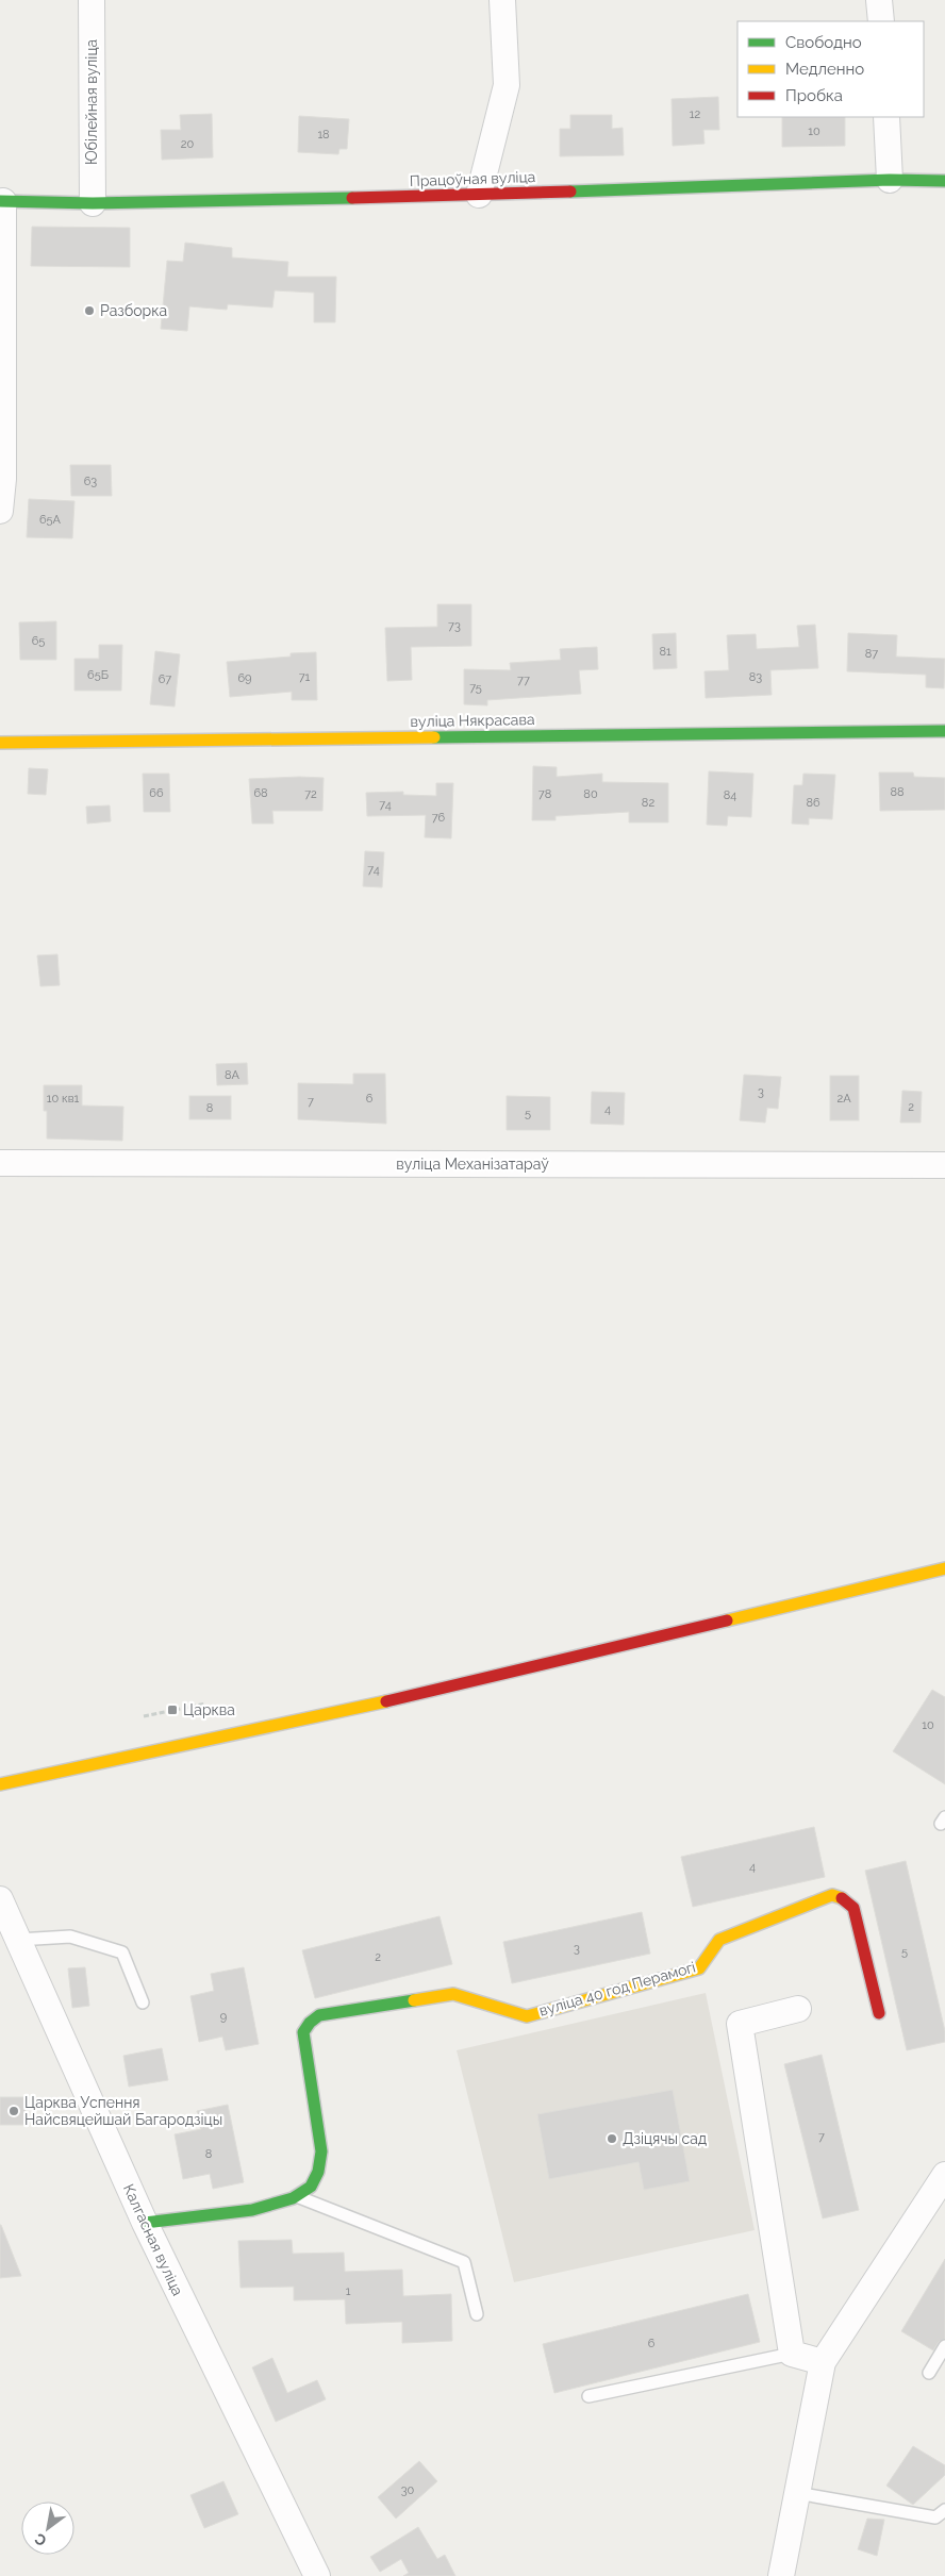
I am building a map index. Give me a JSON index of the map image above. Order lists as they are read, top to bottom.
{
  "streets": {
    "street": [
      "Юбілейная вуліца",
      "Працоўная вуліца",
      "вуліца Някрасава",
      "вуліца Механізатараў",
      "вуліца 40 год Перамогі",
      "Калгасная вуліца"
    ]
  },
  "crossings": [
    ["Юбілейная вуліца", "Працоўная вуліца"],
    ["вуліца 40 год Перамогі", "Калгасная вуліца"]
  ],
  "places": {
    "other": ["Разборка", "Царква Успення Найсвяцейшай Багародзіцы", "Дзіцячы сад"],
    "transit": ["Царква"]
  },
  "house_numbers": [
    "12",
    "10",
    "18",
    "20",
    "63",
    "65А",
    "73",
    "65",
    "81",
    "87",
    "65Б",
    "71",
    "83",
    "69",
    "67",
    "77",
    "75",
    "88",
    "66",
    "68",
    "72",
    "78",
    "80",
    "84",
    "82",
    "86",
    "74",
    "76",
    "74",
    "8А",
    "3",
    "10 кв1",
    "6",
    "2А",
    "7",
    "2",
    "8",
    "4",
    "5",
    "10",
    "4",
    "3",
    "5",
    "2",
    "9",
    "7",
    "8",
    "1",
    "6",
    "30"
  ],
  "legend": ["Свободно", "Медленно", "Пробка"],
  "north": "bottom left"
}
